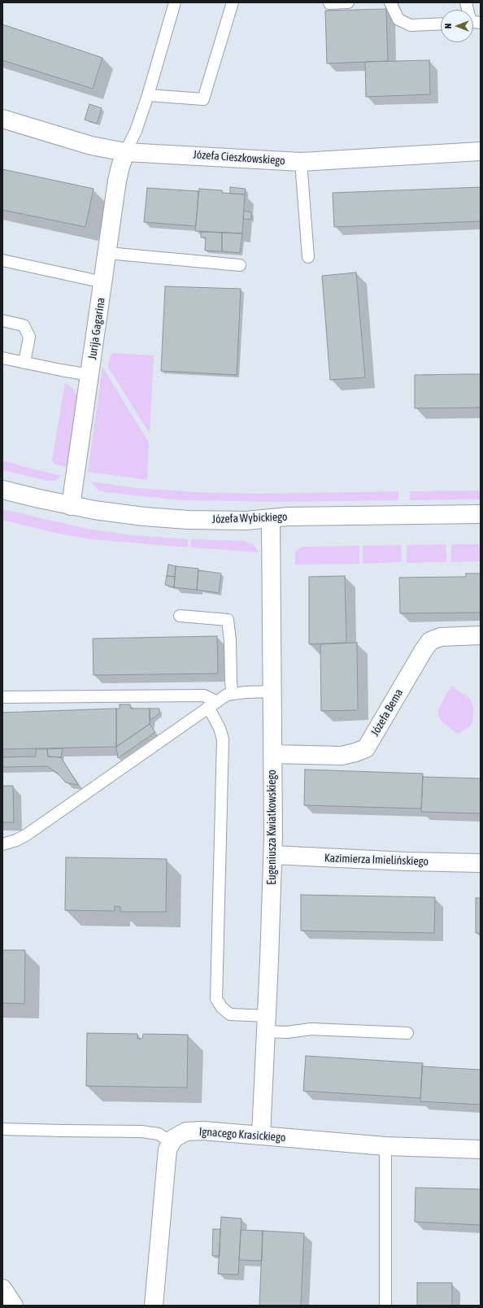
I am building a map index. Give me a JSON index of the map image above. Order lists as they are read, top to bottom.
{
  "streets": {
    "street": [
      "Józefa Cieszkowskiego",
      "Jurija Gagarina",
      "Józefa Wybickiego",
      "Józefa Bema",
      "Eugeniusza Kwiatkowskiego",
      "Kazimierza Imielińskiego",
      "Ignacego Krasickiego"
    ]
  },
  "crossings": [
    ["Józefa Cieszkowskiego", "Jurija Gagarina"],
    ["Jurija Gagarina", "Józefa Wybickiego"],
    ["Józefa Wybickiego", "Eugeniusza Kwiatkowskiego"],
    ["Józefa Bema", "Eugeniusza Kwiatkowskiego"],
    ["Eugeniusza Kwiatkowskiego", "Kazimierza Imielińskiego"],
    ["Eugeniusza Kwiatkowskiego", "Ignacego Krasickiego"]
  ],
  "north": "left"
}
